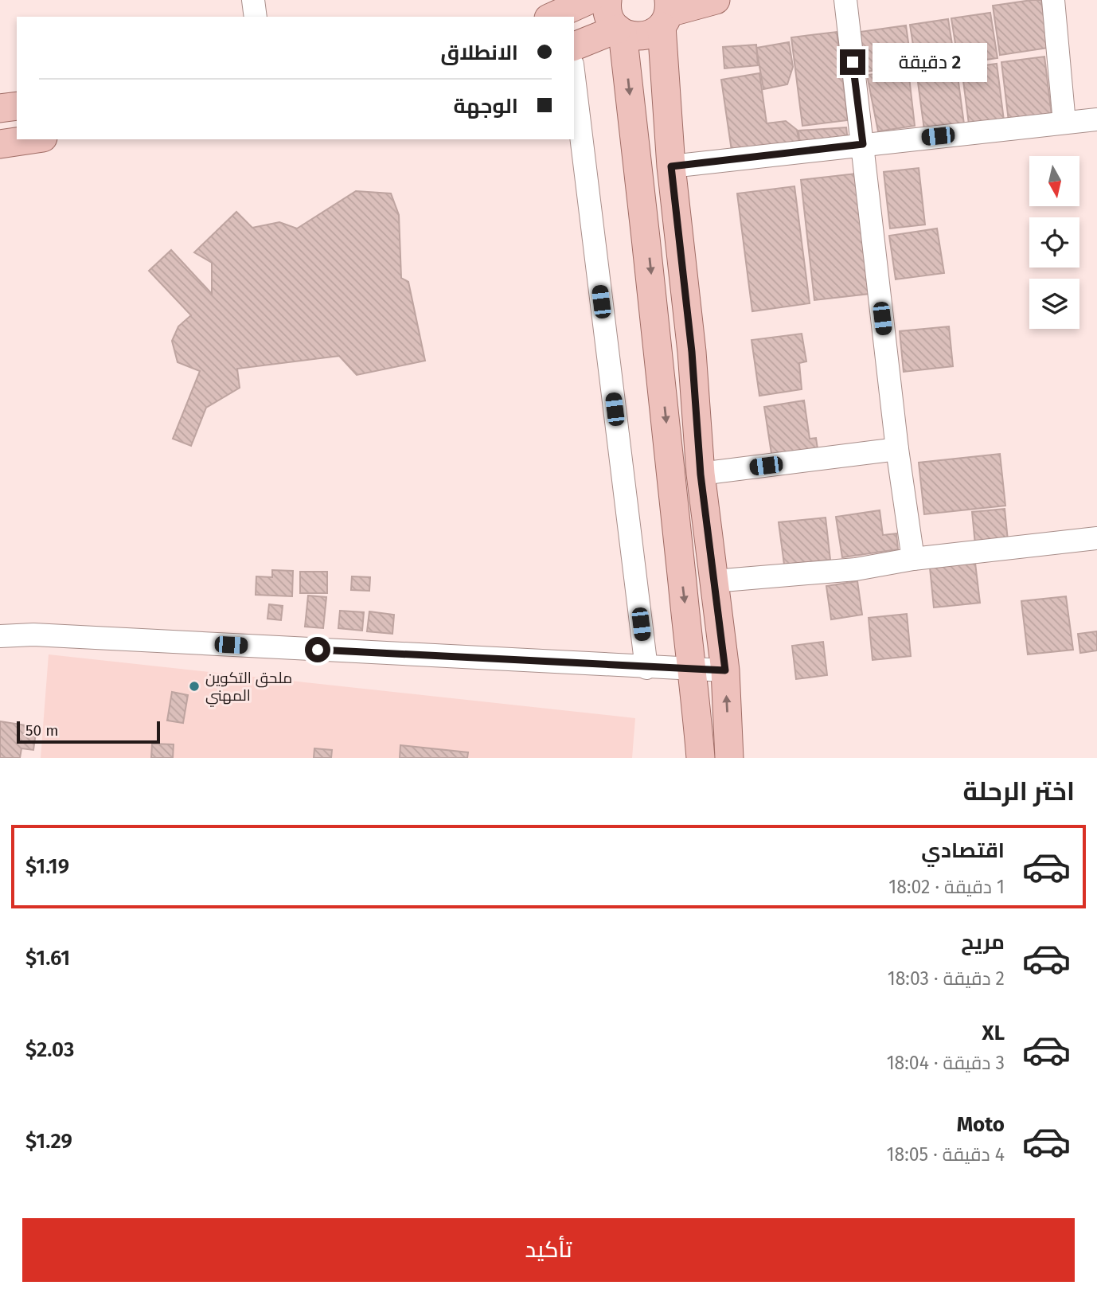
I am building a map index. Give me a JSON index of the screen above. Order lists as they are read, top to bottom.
{
  "places": ["ملحق التكوين المهني"],
  "scale_bar": "50 m",
  "north": "bottom",
  "page": {
    "banner": ["الانطلاق", "الوجهة"],
    "bubble": "2 دقيقة",
    "scale": "50 m",
    "heading": "اختر الرحلة",
    "list": [
      {
        "name": "اقتصادي",
        "note": "1 دقيقة · 18:02",
        "value": "$1.19"
      },
      {
        "name": "مريح",
        "note": "2 دقيقة · 18:03",
        "value": "$1.61"
      },
      {
        "name": "XL",
        "note": "3 دقيقة · 18:04",
        "value": "$2.03"
      },
      {
        "name": "Moto",
        "note": "4 دقيقة · 18:05",
        "value": "$1.29"
      }
    ],
    "buttons": "تأكيد"
  }
}
